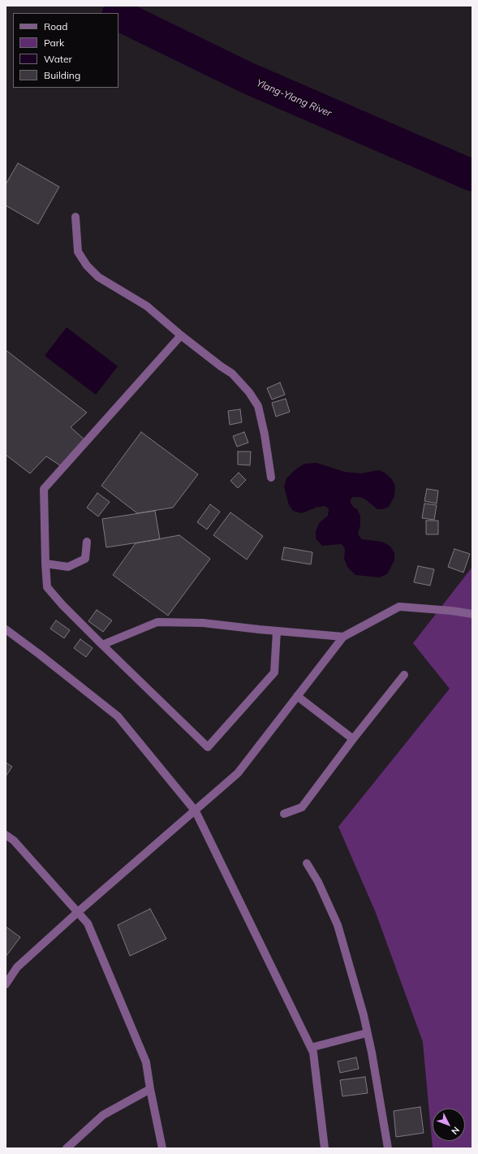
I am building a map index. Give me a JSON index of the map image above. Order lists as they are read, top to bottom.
{
  "water": ["Ylang-Ylang River"],
  "legend": [
    "Road",
    "Park",
    "Water",
    "Building"
  ],
  "north": "bottom right"
}
